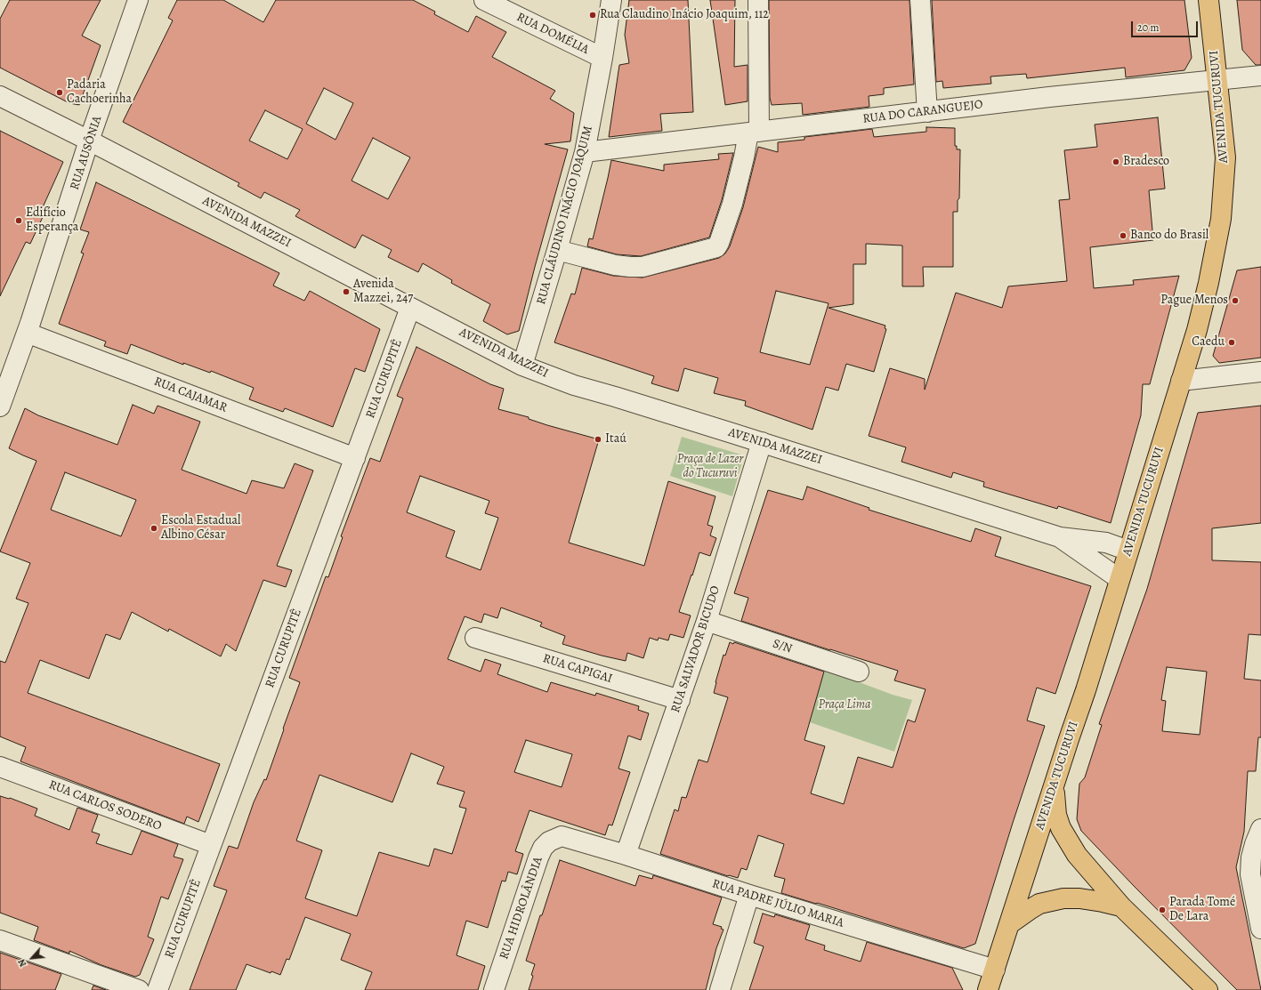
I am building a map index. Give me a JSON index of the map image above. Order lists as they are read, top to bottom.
{
  "streets": {
    "main road": ["AVENIDA TUCURUVI"],
    "street": [
      "RUA DOMÉLIA",
      "RUA DO CARANGUEJO",
      "RUA AUSÔNIA",
      "RUA CLÁUDINO INÁCIO JOAQUIM",
      "AVENIDA MAZZEI",
      "RUA CURUPITÊ",
      "RUA CAJAMAR",
      "S/N",
      "RUA SALVADOR BICUDO",
      "RUA CAPIGAI",
      "RUA CARLOS SODERO",
      "RUA PADRE JÚLIO MARIA",
      "RUA HIDROLÂNDIA"
    ]
  },
  "crossings": [
    ["RUA DOMÉLIA", "RUA CLÁUDINO INÁCIO JOAQUIM"],
    ["AVENIDA TUCURUVI", "RUA DO CARANGUEJO"],
    ["AVENIDA TUCURUVI", "AVENIDA MAZZEI"],
    ["AVENIDA TUCURUVI", "RUA PADRE JÚLIO MARIA"],
    ["RUA DO CARANGUEJO", "RUA CLÁUDINO INÁCIO JOAQUIM"],
    ["RUA AUSÔNIA", "AVENIDA MAZZEI"],
    ["RUA AUSÔNIA", "RUA CAJAMAR"],
    ["RUA CLÁUDINO INÁCIO JOAQUIM", "AVENIDA MAZZEI"],
    ["AVENIDA MAZZEI", "RUA CURUPITÊ"],
    ["AVENIDA MAZZEI", "RUA SALVADOR BICUDO"],
    ["RUA CURUPITÊ", "RUA CAJAMAR"],
    ["RUA CURUPITÊ", "RUA CARLOS SODERO"],
    ["S/N", "RUA SALVADOR BICUDO"],
    ["RUA SALVADOR BICUDO", "RUA CAPIGAI"],
    ["RUA SALVADOR BICUDO", "RUA PADRE JÚLIO MARIA"],
    ["RUA PADRE JÚLIO MARIA", "RUA HIDROLÂNDIA"]
  ],
  "parks": ["Praça de Lazer do Tucuruvi", "Praça Lima"],
  "places": [
    "Rua Claudino Inácio Joaquim, 112",
    "Padaria Cachoerinha",
    "Bradesco",
    "Edifício Esperança",
    "Banco do Brasil",
    "Avenida Mazzei, 247",
    "Pague Menos",
    "Caedu",
    "Itaú",
    "Escola Estadual Albino César",
    "Parada Tomé De Lara"
  ],
  "scale_bar": "20 m",
  "north": "bottom left"
}
